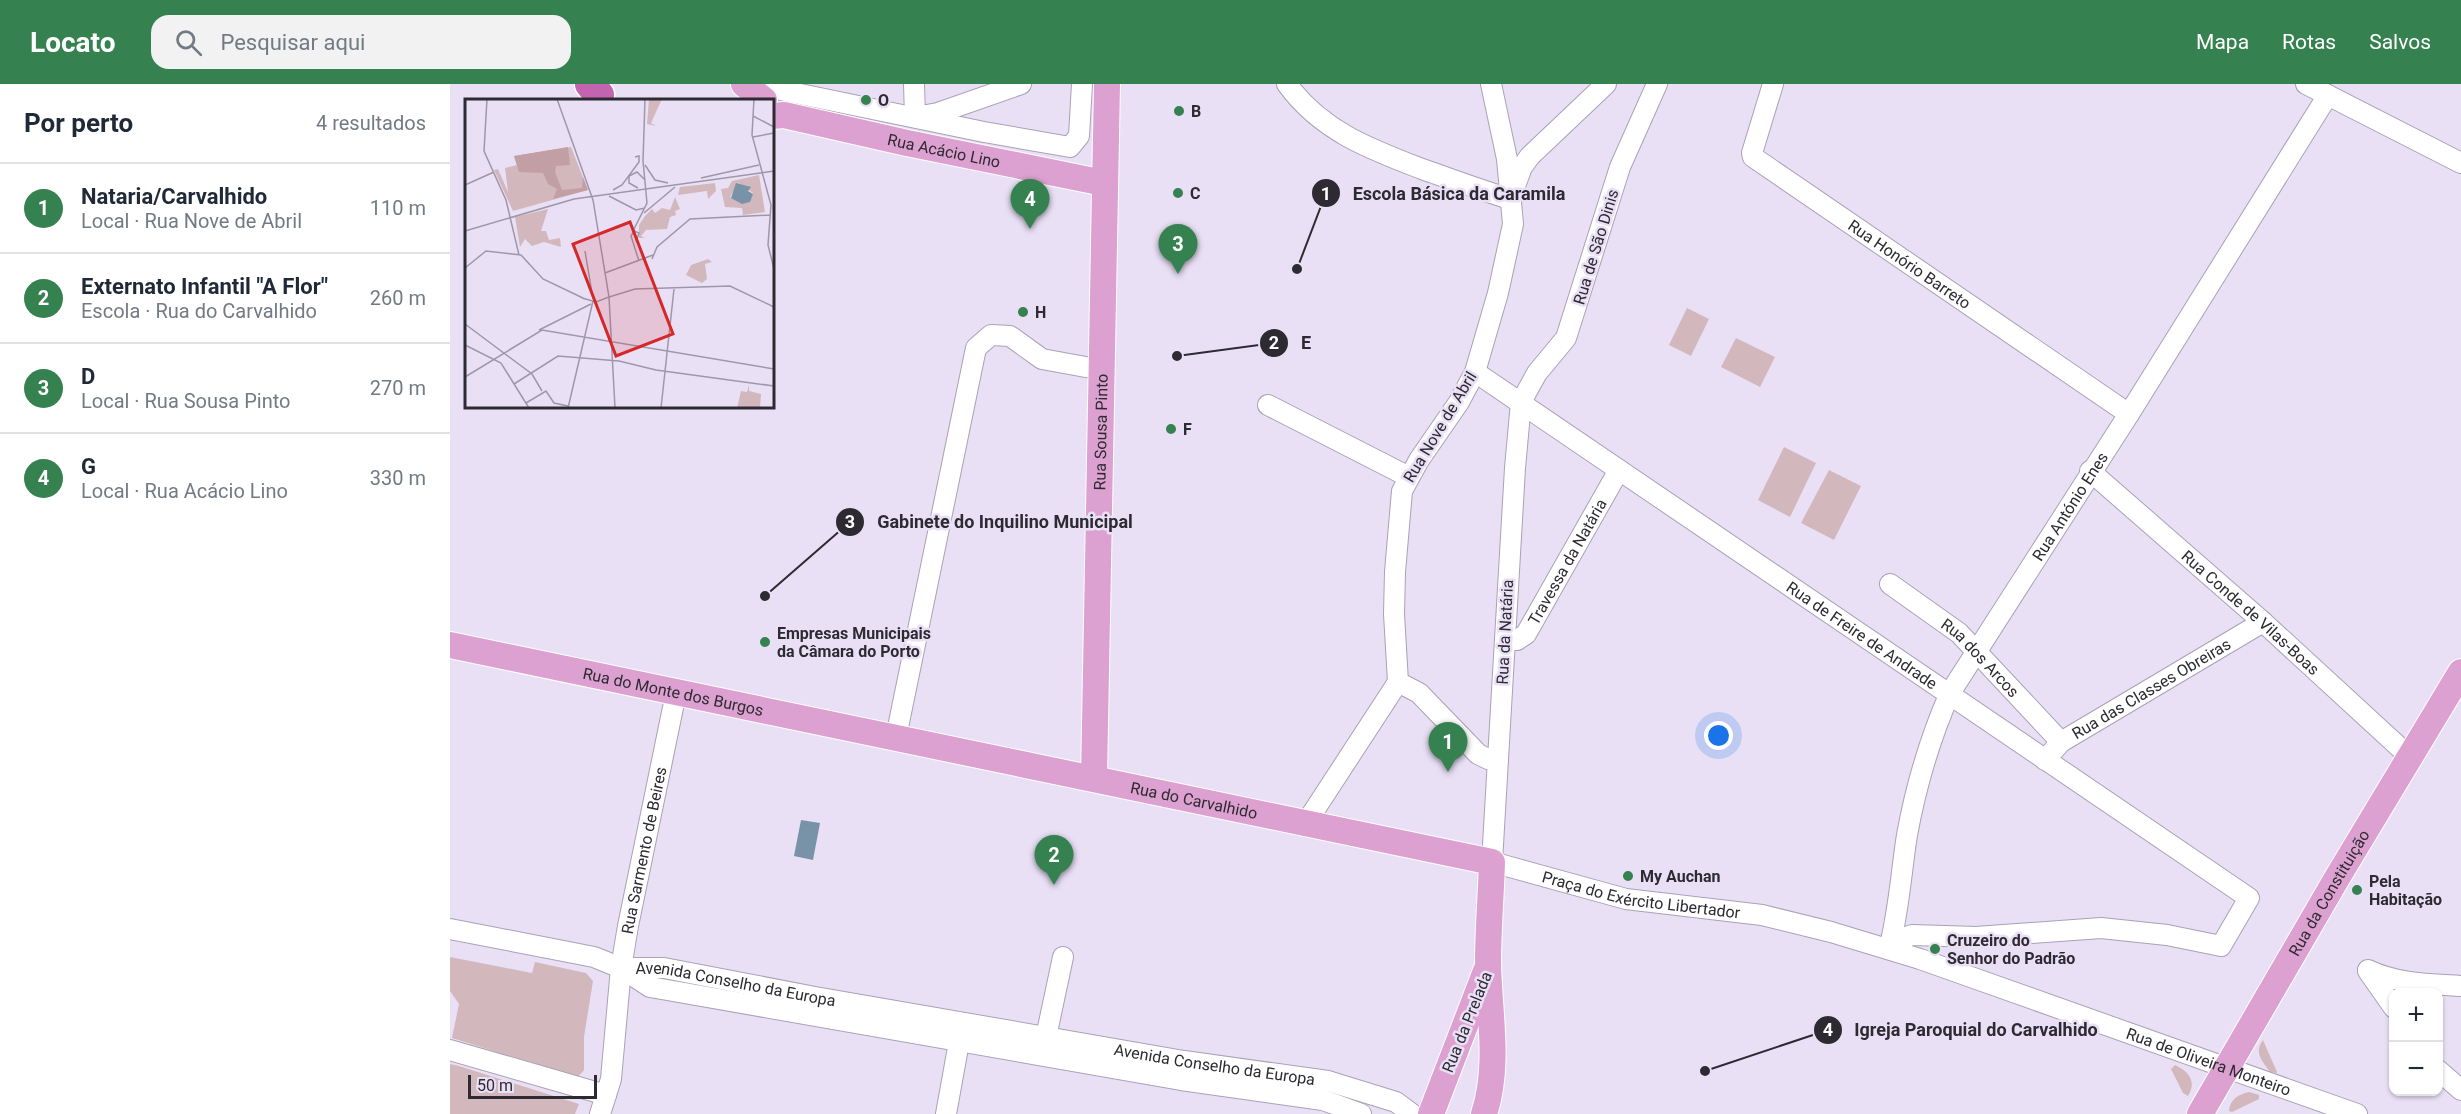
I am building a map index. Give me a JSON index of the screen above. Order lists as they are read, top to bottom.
{
  "streets": {
    "main road": [
      "Rua Acácio Lino",
      "Rua Sousa Pinto",
      "Rua do Monte dos Burgos",
      "Rua do Carvalhido",
      "Rua da Constituição",
      "Rua da Prelada"
    ],
    "street": [
      "Rua de São Dinis",
      "Rua Honório Barreto",
      "Rua Nove de Abril",
      "Rua António Enes",
      "Travessa da Natária",
      "Rua Conde de Vilas-Boas",
      "Rua da Natária",
      "Rua de Freire de Andrade",
      "Rua dos Arcos",
      "Rua das Classes Obreiras",
      "Rua Sarmento de Beires",
      "Praça do Exército Libertador",
      "Avenida Conselho da Europa",
      "Rua de Oliveira Monteiro"
    ]
  },
  "crossings": [
    ["Rua Acácio Lino", "Rua Sousa Pinto"],
    ["Rua de São Dinis", "Rua da Natária"],
    ["Rua de São Dinis", "Rua de Freire de Andrade"],
    ["Rua Honório Barreto", "Rua António Enes"],
    ["Rua Nove de Abril", "Rua de Freire de Andrade"],
    ["Rua Sousa Pinto", "Rua do Carvalhido"],
    ["Rua António Enes", "Rua Conde de Vilas-Boas"],
    ["Rua António Enes", "Rua de Freire de Andrade"],
    ["Rua António Enes", "Rua dos Arcos"],
    ["Rua António Enes", "Praça do Exército Libertador"],
    ["Rua António Enes", "Rua de Oliveira Monteiro"],
    ["Travessa da Natária", "Rua da Natária"],
    ["Travessa da Natária", "Rua de Freire de Andrade"],
    ["Rua Conde de Vilas-Boas", "Rua das Classes Obreiras"],
    ["Rua Conde de Vilas-Boas", "Rua da Constituição"],
    ["Rua da Natária", "Rua de Freire de Andrade"],
    ["Rua da Natária", "Rua do Carvalhido"],
    ["Rua da Natária", "Praça do Exército Libertador"],
    ["Rua de Freire de Andrade", "Rua das Classes Obreiras"],
    ["Rua de Freire de Andrade", "Praça do Exército Libertador"],
    ["Rua de Freire de Andrade", "Rua de Oliveira Monteiro"],
    ["Rua dos Arcos", "Rua das Classes Obreiras"],
    ["Rua do Monte dos Burgos", "Rua do Carvalhido"],
    ["Rua do Monte dos Burgos", "Rua Sarmento de Beires"],
    ["Rua do Carvalhido", "Praça do Exército Libertador"],
    ["Rua Sarmento de Beires", "Avenida Conselho da Europa"],
    ["Rua da Constituição", "Rua de Oliveira Monteiro"],
    ["Praça do Exército Libertador", "Rua de Oliveira Monteiro"]
  ],
  "places": [
    "O",
    "B",
    "C",
    "Escola Básica da Caramila",
    "H",
    "E",
    "F",
    "Gabinete do Inquilino Municipal",
    "Empresas Municipais da Câmara do Porto",
    "My Auchan",
    "Pela Habitação",
    "Cruzeiro do Senhor do Padrão",
    "Igreja Paroquial do Carvalhido"
  ],
  "scale_bar": "50 m",
  "page": {
    "header": "Locato",
    "search": "Pesquisar aqui",
    "nav": ["Mapa", "Rotas", "Salvos"],
    "heading": ["Por perto", "4 resultados"],
    "list": [
      {
        "mark": "1",
        "name": "Nataria/Carvalhido",
        "note": "Local · Rua Nove de Abril",
        "value": "110 m"
      },
      {
        "mark": "2",
        "name": "Externato Infantil \"A Flor\"",
        "note": "Escola · Rua do Carvalhido",
        "value": "260 m"
      },
      {
        "mark": "3",
        "name": "D",
        "note": "Local · Rua Sousa Pinto",
        "value": "270 m"
      },
      {
        "mark": "4",
        "name": "G",
        "note": "Local · Rua Acácio Lino",
        "value": "330 m"
      }
    ],
    "pins": [
      "4",
      "3",
      "1",
      "2"
    ],
    "map_buttons": ["+", "−"],
    "scale": "50 m"
  }
}
